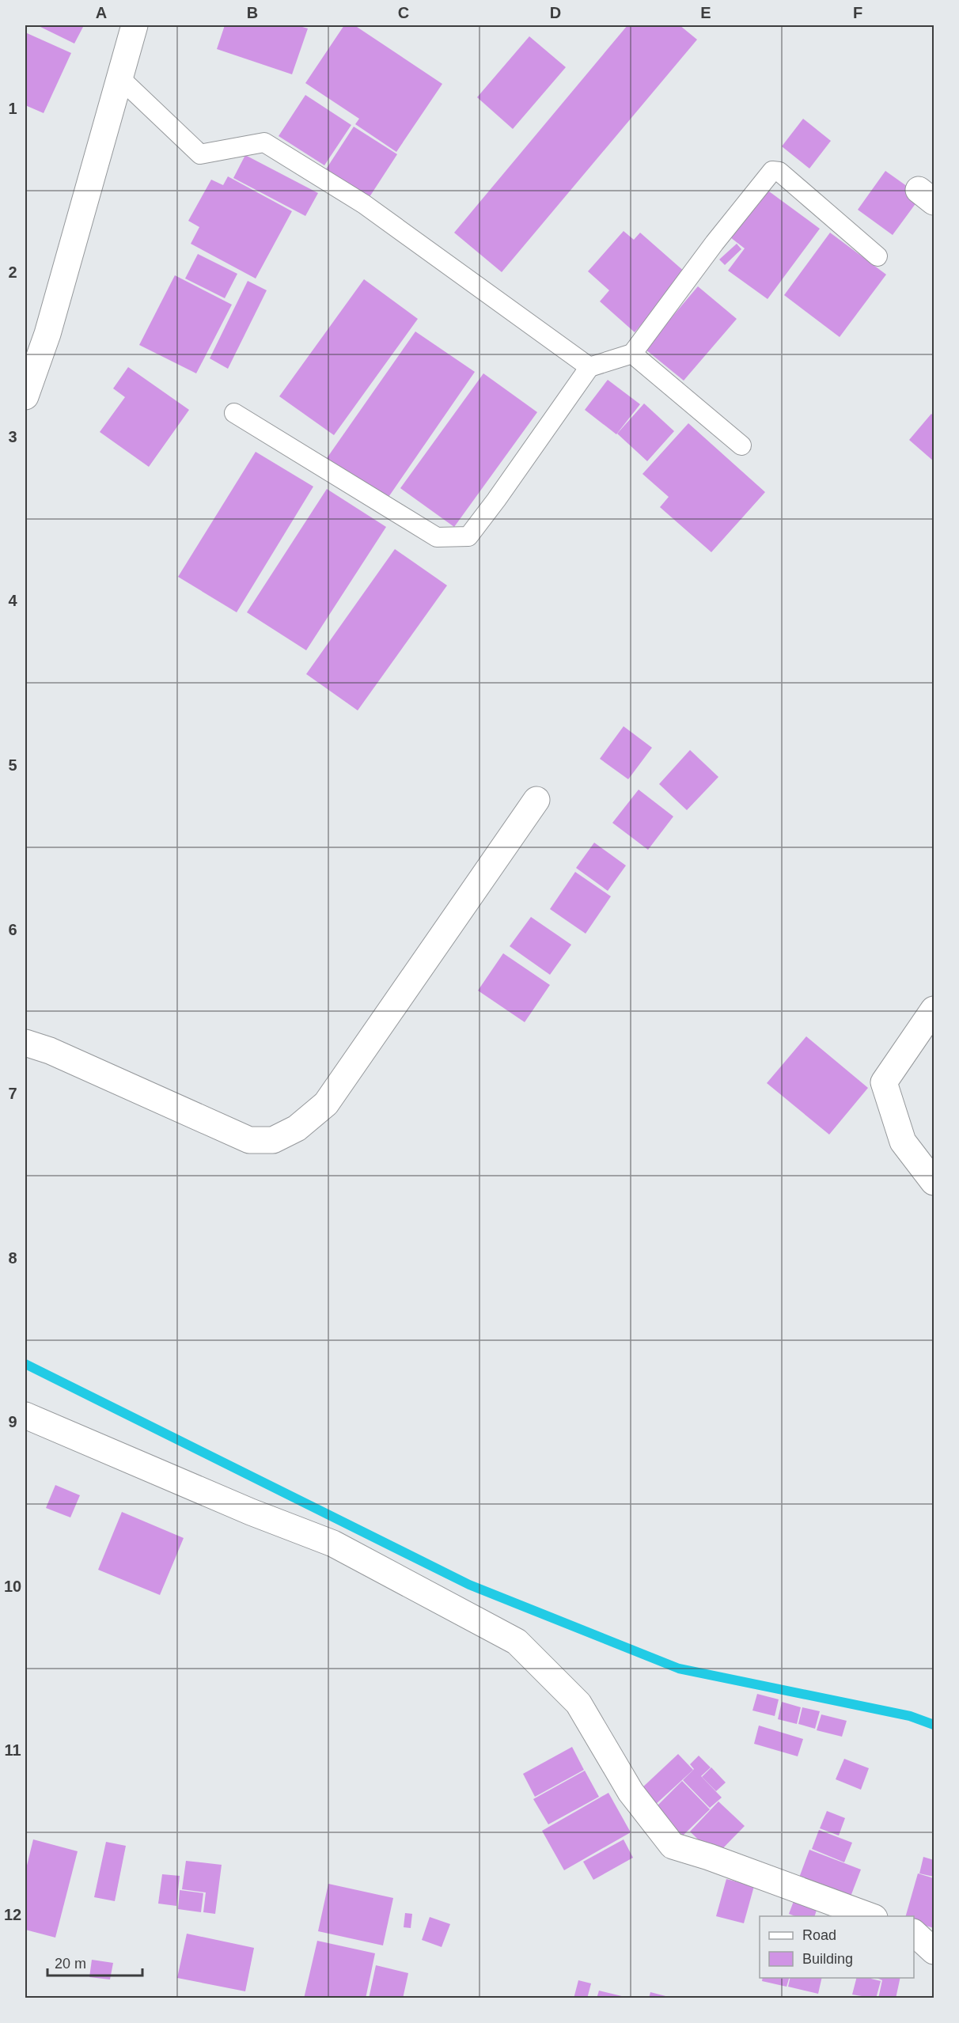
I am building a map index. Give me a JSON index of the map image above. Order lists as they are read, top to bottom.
{
  "legend": ["Road", "Building"],
  "scale_bar": "20 m",
  "grid": {
    "columns": [
      "A",
      "B",
      "C",
      "D",
      "E",
      "F"
    ],
    "rows": [
      "1",
      "2",
      "3",
      "4",
      "5",
      "6",
      "7",
      "8",
      "9",
      "10",
      "11",
      "12"
    ]
  }
}
